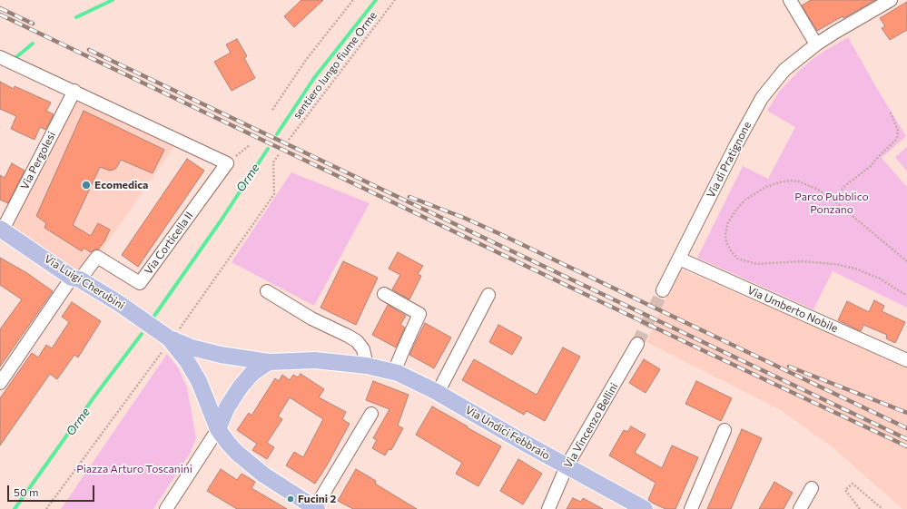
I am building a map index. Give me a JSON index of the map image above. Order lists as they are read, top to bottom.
{
  "streets": {
    "main road": ["Via Luigi Cherubini", "Via Undici Febbraio"],
    "street": [
      "Via di Pratignone",
      "Via Pergolesi",
      "Via Corticella II",
      "Via Umberto Nobile",
      "Via Vincenzo Bellini"
    ],
    "path": ["sentiero lungo fiume Orme"]
  },
  "crossings": [
    ["Via di Pratignone", "Via Umberto Nobile"],
    ["Via Pergolesi", "Via Luigi Cherubini"],
    ["Via Corticella II", "Via Luigi Cherubini"],
    ["Via Luigi Cherubini", "Via Undici Febbraio"],
    ["Via Vincenzo Bellini", "Via Undici Febbraio"]
  ],
  "water": ["Orme"],
  "parks": ["Parco Pubblico Ponzano", "Piazza Arturo Toscanini"],
  "places": ["Ecomedica", "Fucini 2"],
  "scale_bar": "50 m"
}
